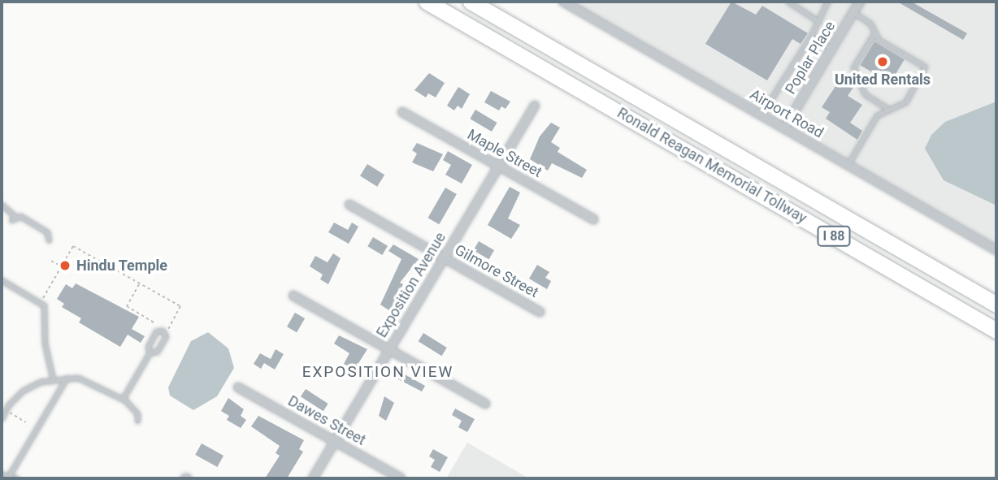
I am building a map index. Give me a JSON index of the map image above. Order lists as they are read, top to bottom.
{
  "streets": {
    "highway": ["Ronald Reagan Memorial Tollway", "I 88"],
    "street": [
      "Poplar Place",
      "Airport Road",
      "Maple Street",
      "Gilmore Street",
      "Exposition Avenue",
      "Dawes Street"
    ]
  },
  "crossings": [
    ["Poplar Place", "Airport Road"],
    ["Maple Street", "Exposition Avenue"],
    ["Gilmore Street", "Exposition Avenue"],
    ["Exposition Avenue", "Dawes Street"]
  ],
  "districts": ["EXPOSITION VIEW"],
  "places": ["United Rentals", "Hindu Temple"]
}
